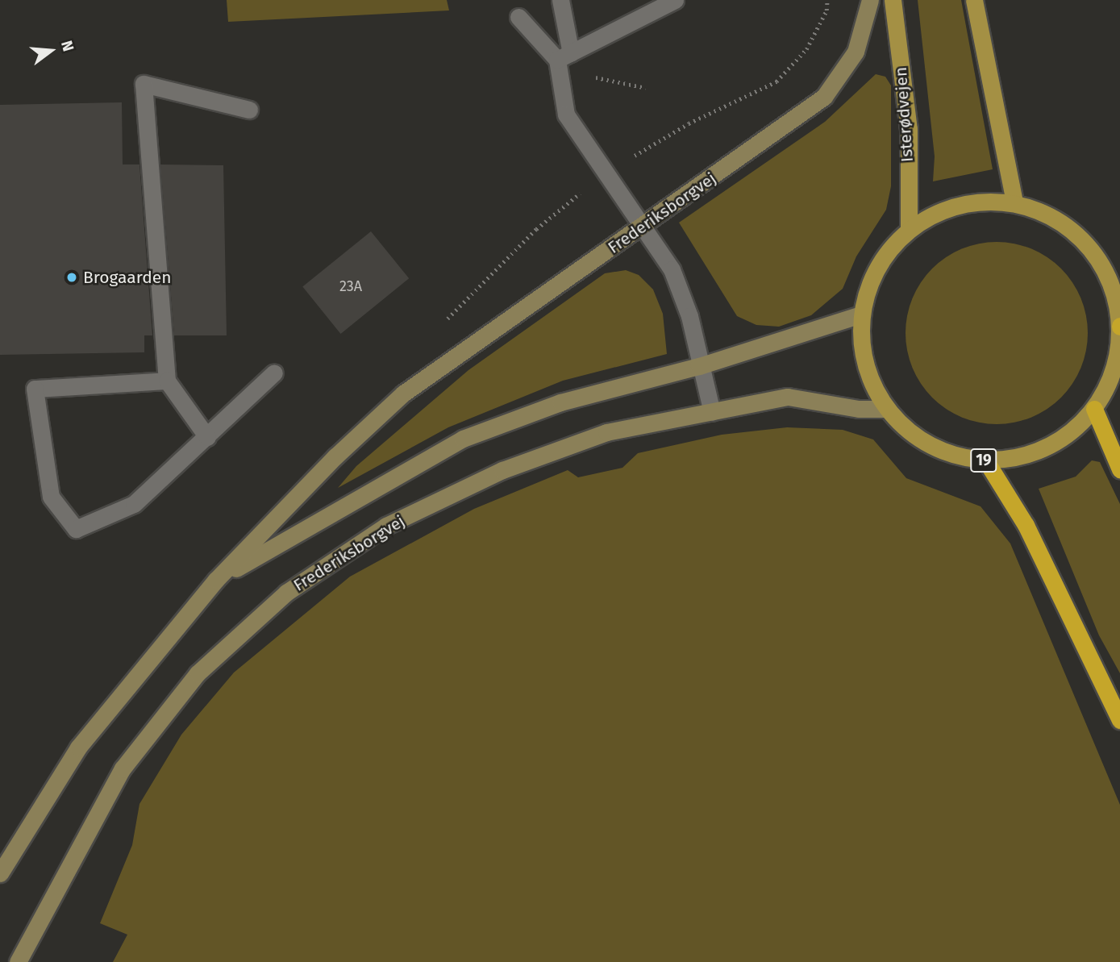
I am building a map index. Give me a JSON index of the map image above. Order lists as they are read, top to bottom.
{
  "streets": {
    "highway": ["19"],
    "main road": ["Isterødvejen"],
    "street": ["Frederiksborgvej"]
  },
  "crossings": [
    ["Isterødvejen", "19"],
    ["Frederiksborgvej", "19"]
  ],
  "places": ["Brogaarden"],
  "house_numbers": ["23A"],
  "north": "right"
}
